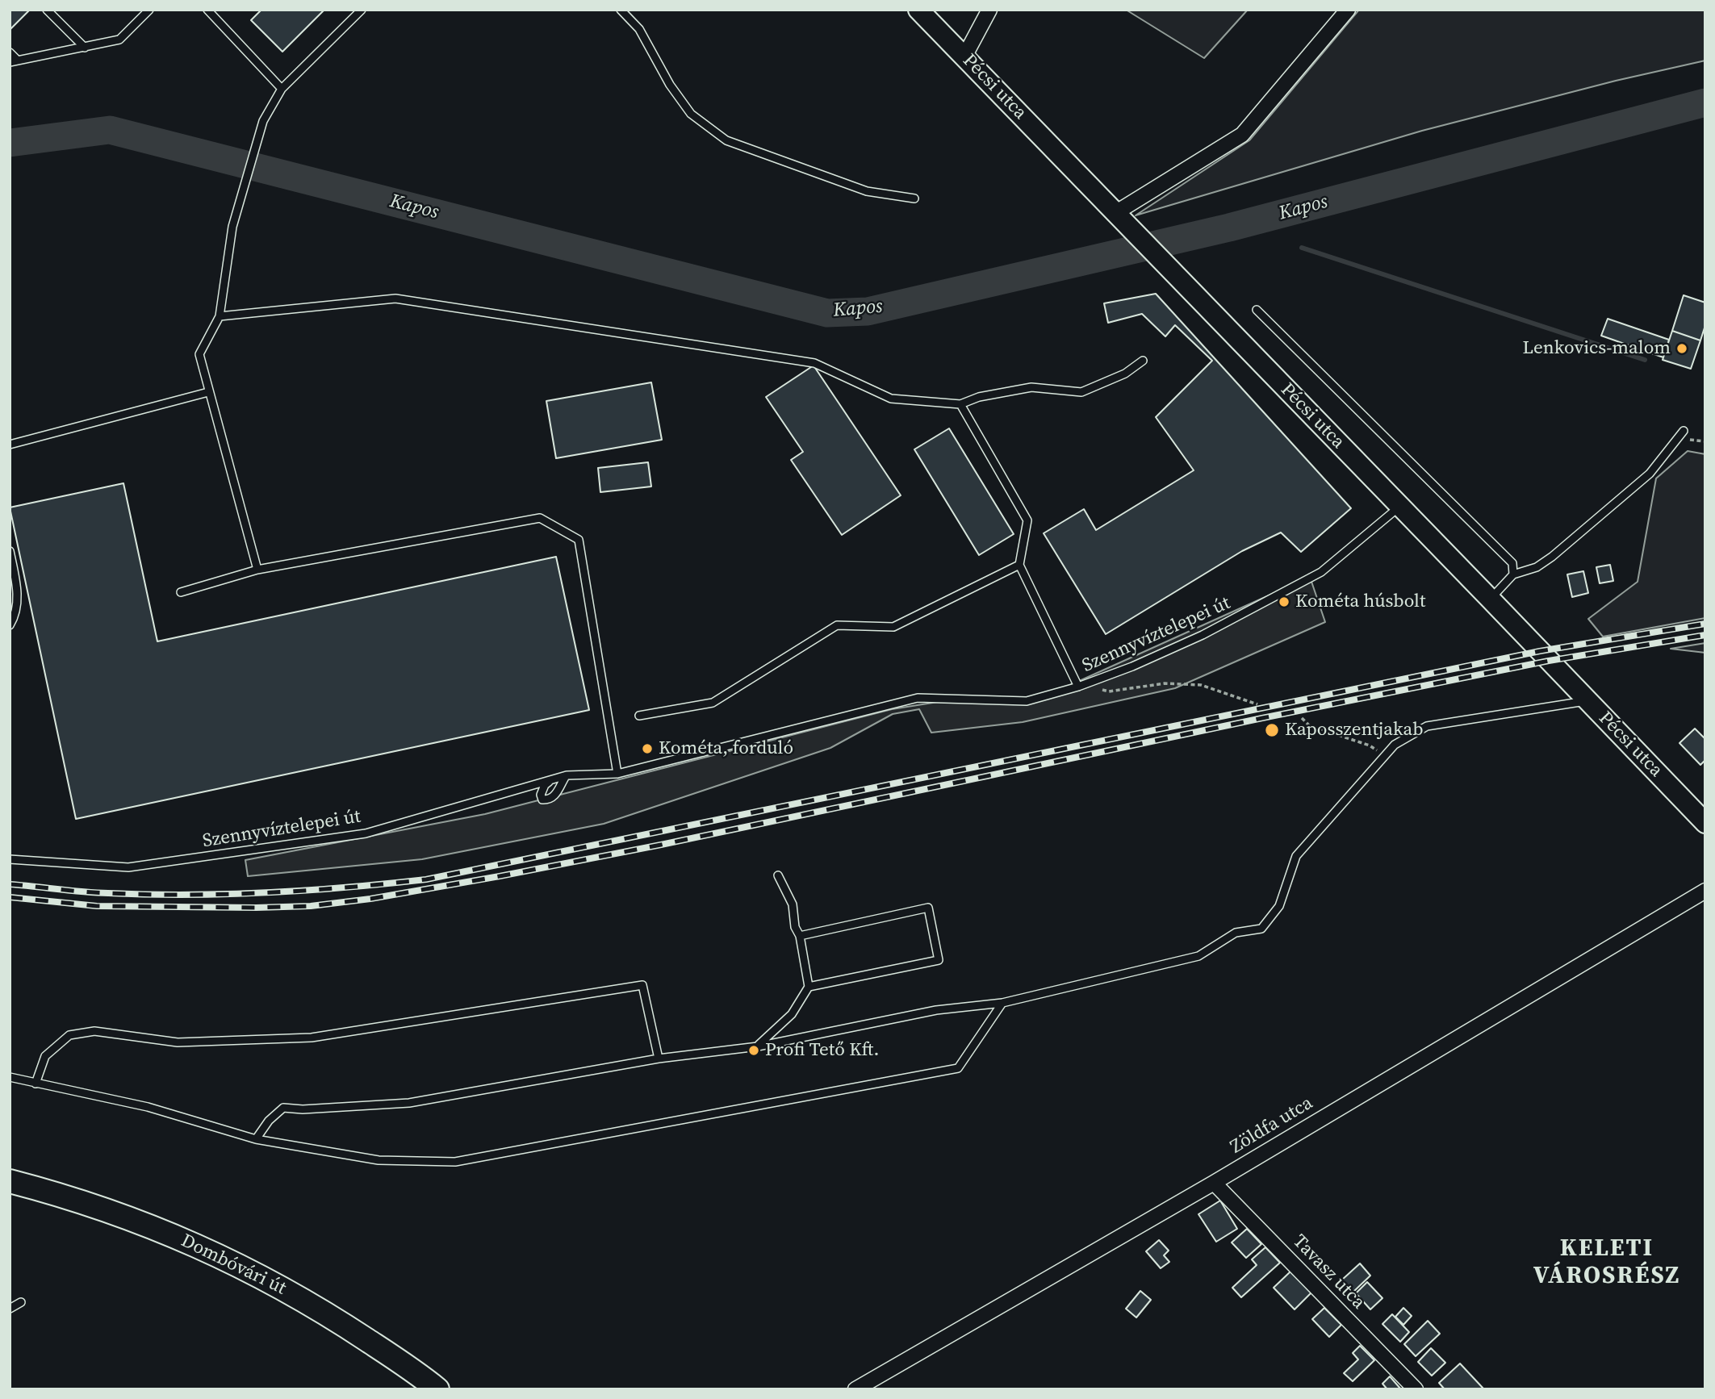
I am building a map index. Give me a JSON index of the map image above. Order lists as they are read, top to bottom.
{
  "streets": {
    "main road": ["Dombóvári út"],
    "street": ["Pécsi utca", "Zöldfa utca", "Tavasz utca"],
    "lane": ["Szennyvíztelepei út"]
  },
  "crossings": [
    ["Pécsi utca", "Szennyvíztelepei út"],
    ["Zöldfa utca", "Tavasz utca"]
  ],
  "districts": ["KELETI VÁROSRÉSZ"],
  "water": ["Kapos"],
  "places": [
    "Lenkovics-malom",
    "Kométa húsbolt",
    "Kaposszentjakab",
    "Kométa, forduló",
    "Profi Tető Kft."
  ]
}
